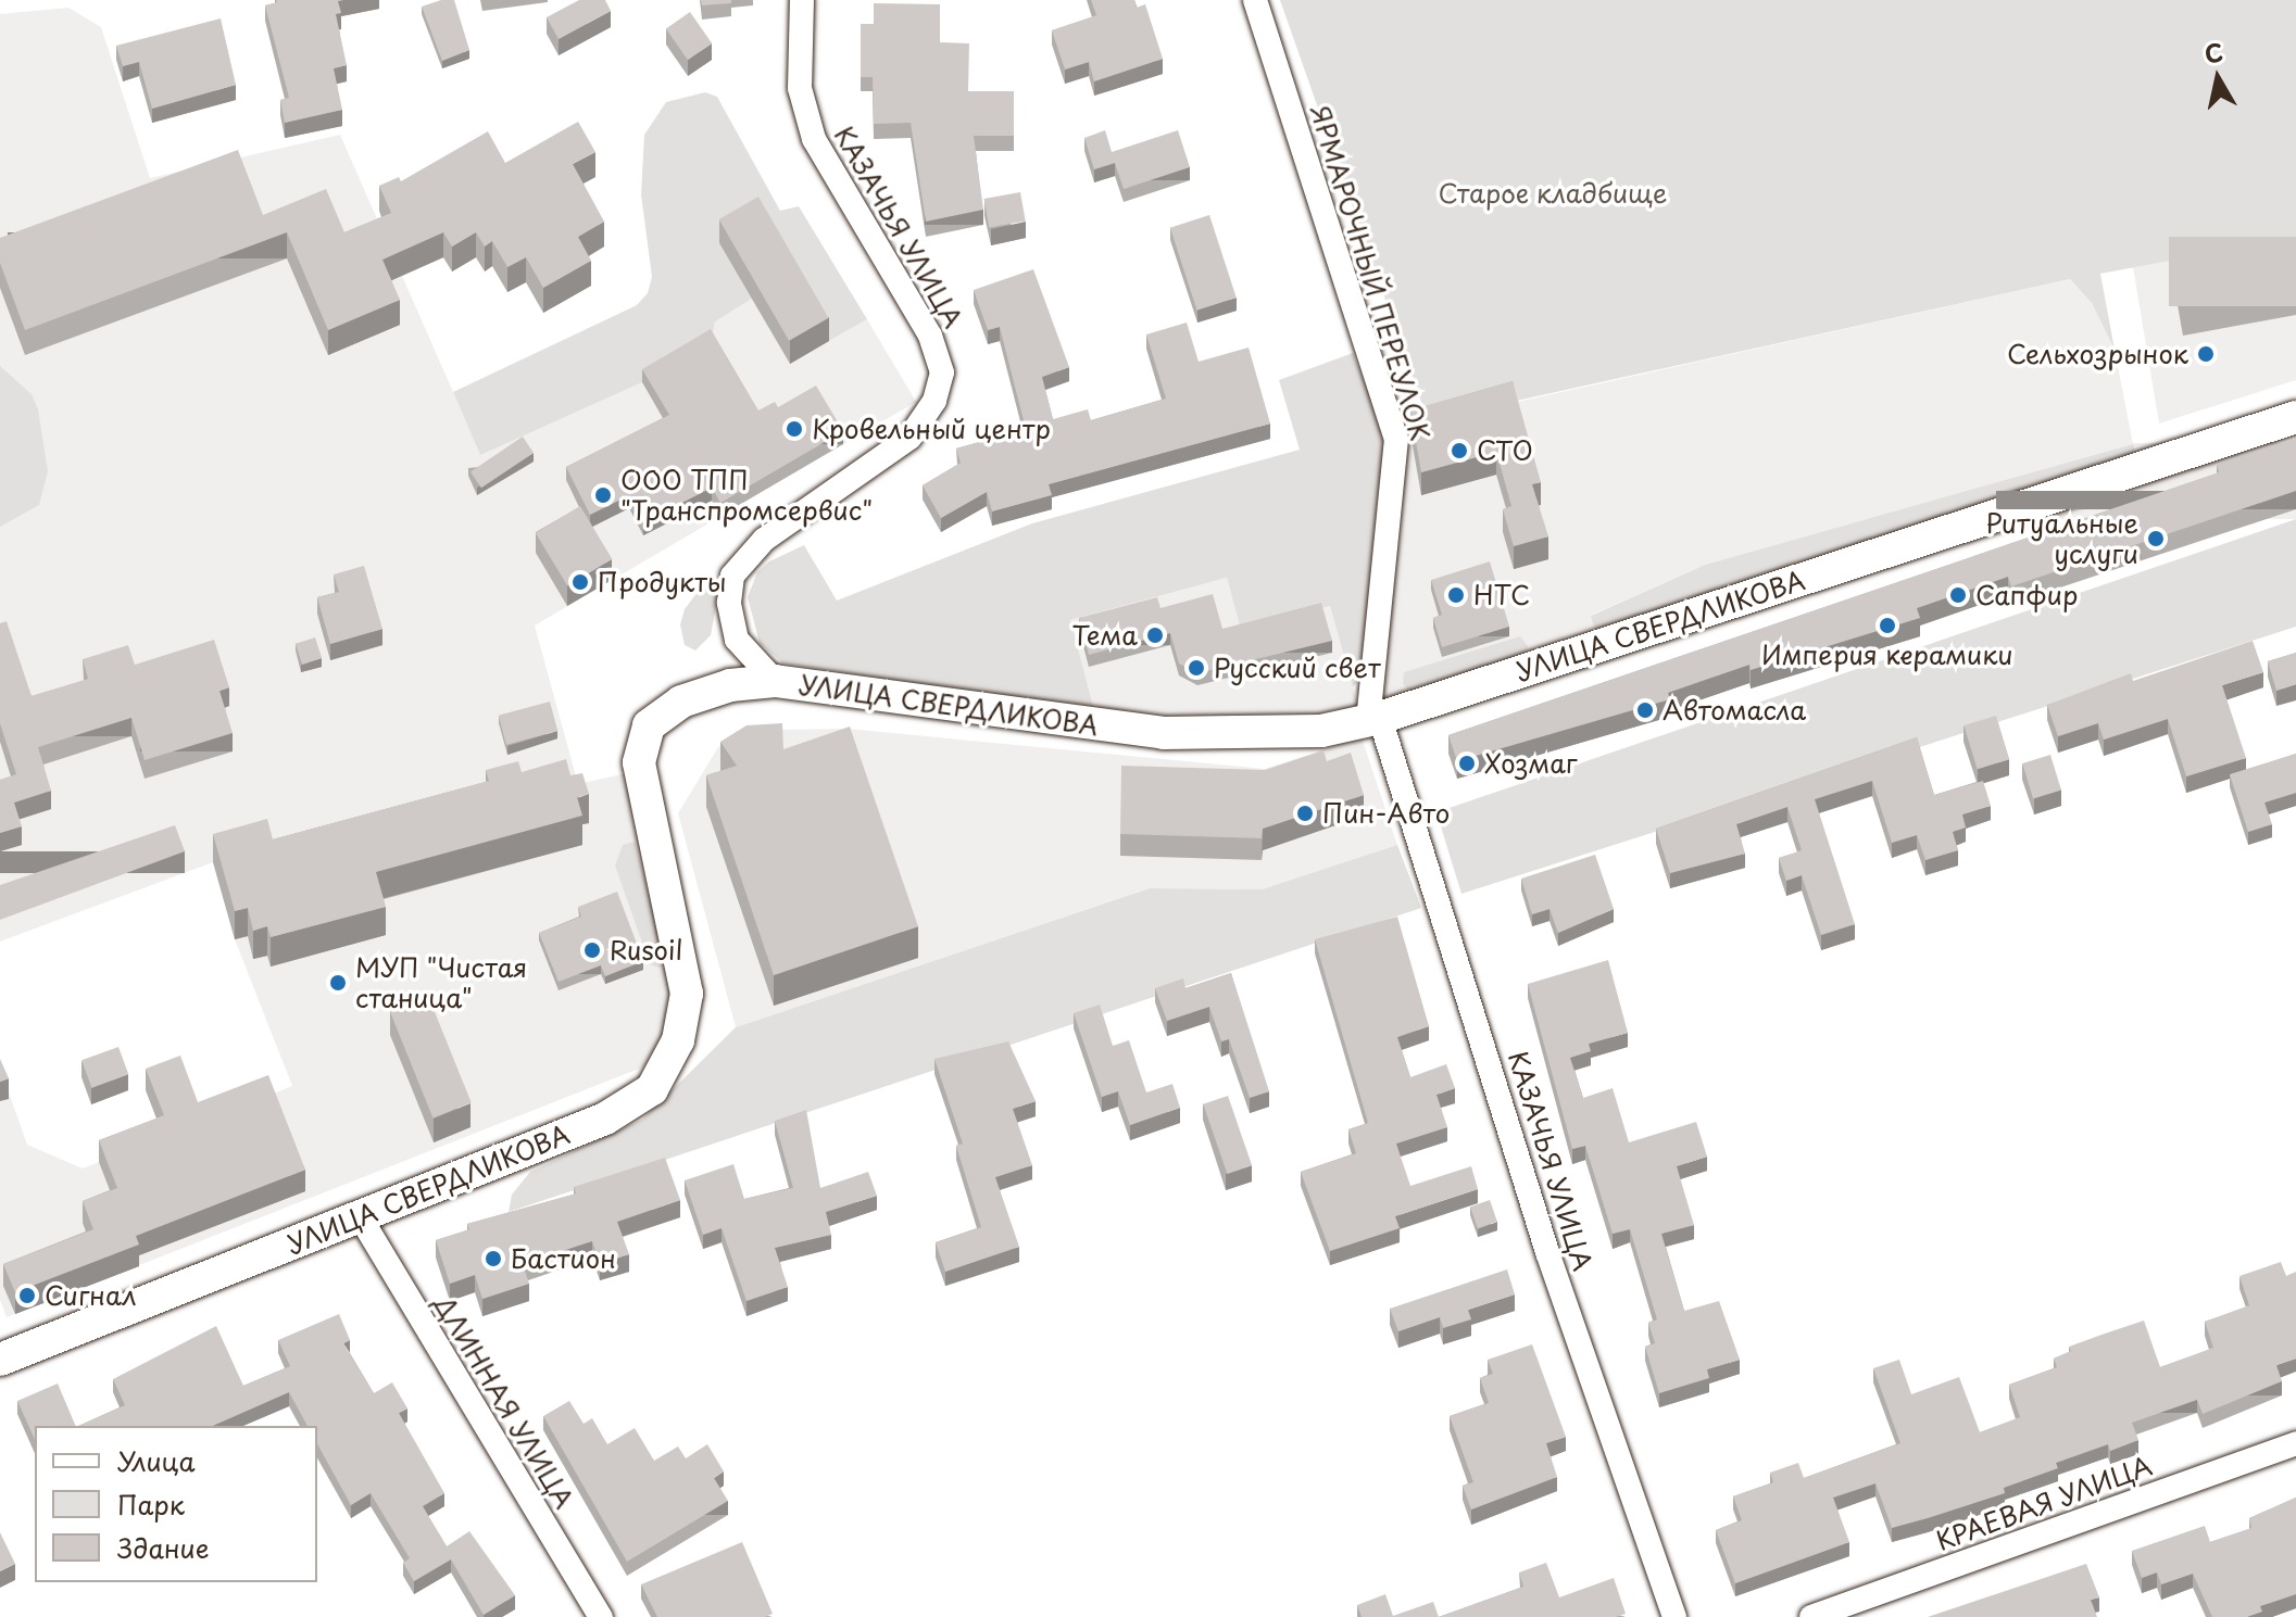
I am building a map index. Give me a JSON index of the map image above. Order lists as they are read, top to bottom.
{
  "streets": {
    "street": [
      "КАЗАЧЬЯ УЛИЦА",
      "ЯРМАРОЧНЫЙ ПЕРЕУЛОК",
      "УЛИЦА СВЕРДЛИКОВА",
      "ДЛИННАЯ УЛИЦА",
      "КРАЕВАЯ УЛИЦА"
    ]
  },
  "crossings": [
    ["КАЗАЧЬЯ УЛИЦА", "ЯРМАРОЧНЫЙ ПЕРЕУЛОК"],
    ["КАЗАЧЬЯ УЛИЦА", "УЛИЦА СВЕРДЛИКОВА"],
    ["ЯРМАРОЧНЫЙ ПЕРЕУЛОК", "УЛИЦА СВЕРДЛИКОВА"],
    ["УЛИЦА СВЕРДЛИКОВА", "ДЛИННАЯ УЛИЦА"]
  ],
  "parks": ["Старое кладбище"],
  "places": [
    "Сельхозрынок",
    "Кровельный центр",
    "СТО",
    "ООО ТПП \"Транспромсервис\"",
    "Ритуальные услуги",
    "Продукты",
    "НТС",
    "Сапфир",
    "Империя керамики",
    "Тема",
    "Русский свет",
    "Автомасла",
    "Хозмаг",
    "Пин-Авто",
    "Rusoil",
    "МУП \"Чистая станица\"",
    "Бастион",
    "Сигнал"
  ],
  "legend": ["Улица", "Парк", "Здание"],
  "north": "top"
}
